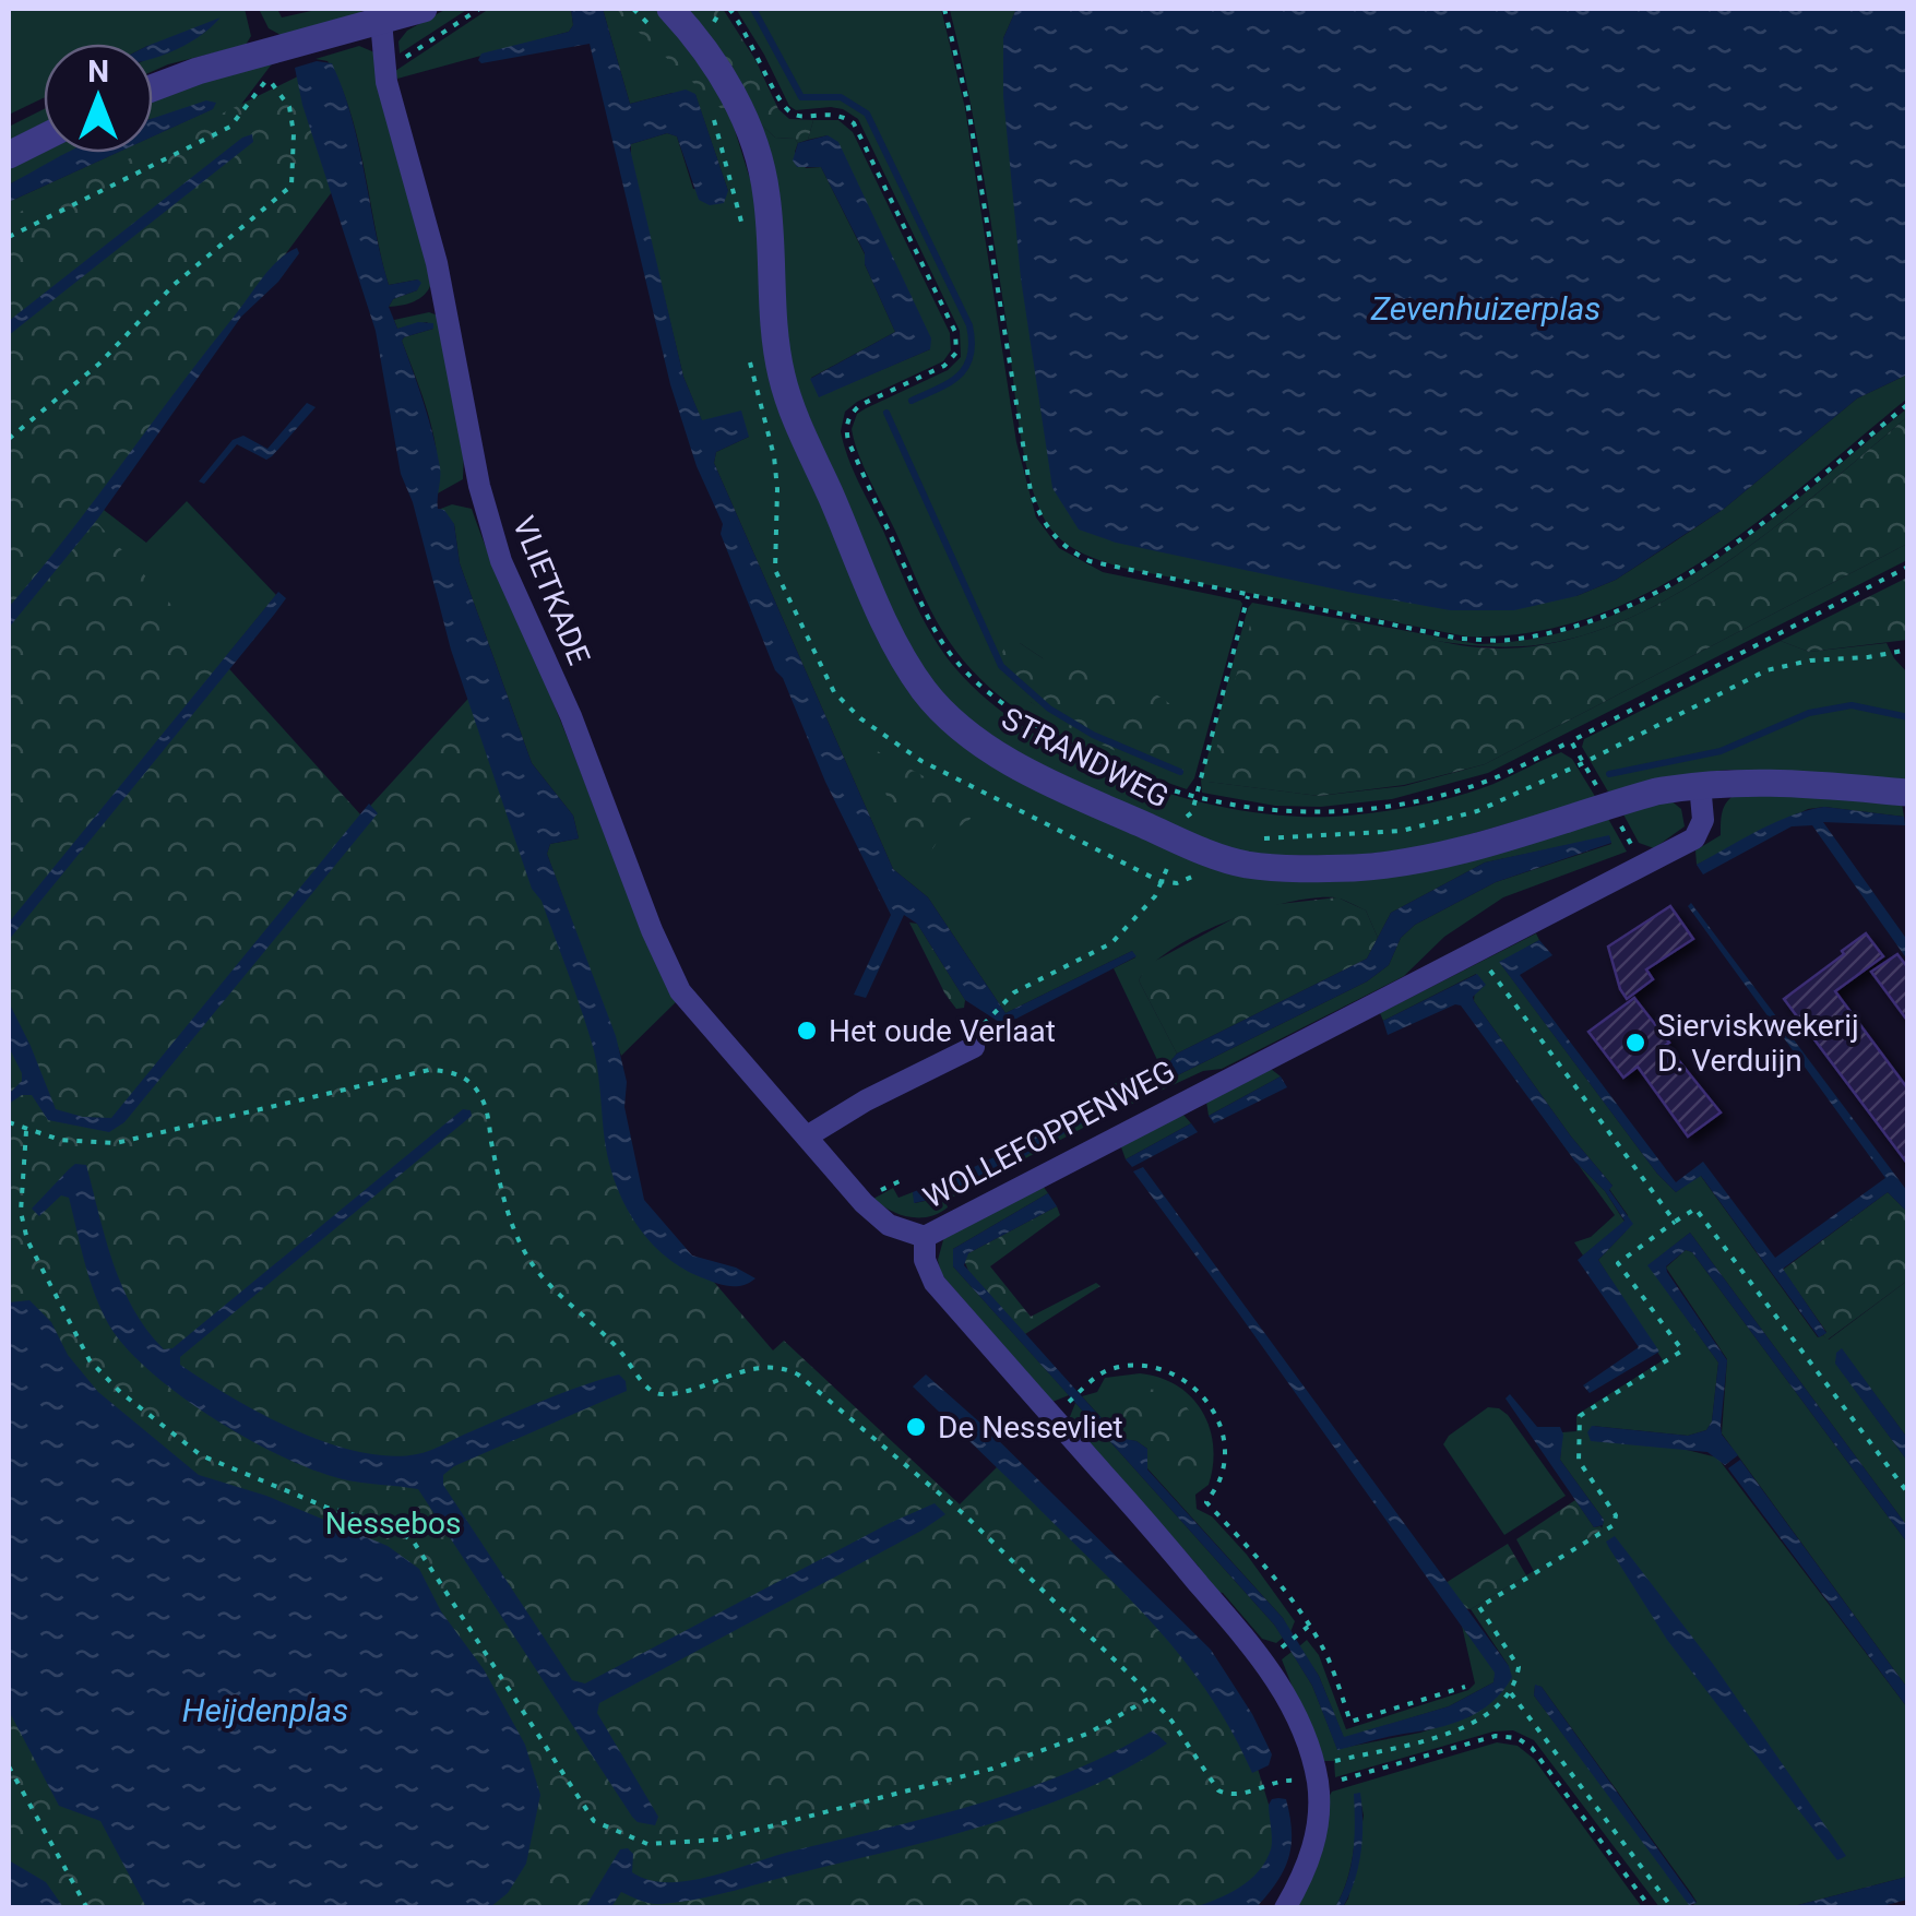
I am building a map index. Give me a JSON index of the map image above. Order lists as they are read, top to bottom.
{
  "streets": {
    "street": ["VLIETKADE", "STRANDWEG", "WOLLEFOPPENWEG"]
  },
  "crossings": [
    ["VLIETKADE", "WOLLEFOPPENWEG"],
    ["STRANDWEG", "WOLLEFOPPENWEG"]
  ],
  "water": ["Zevenhuizerplas", "Heijdenplas"],
  "parks": ["Nessebos"],
  "places": ["Het oude Verlaat", "Sierviskwekerij D. Verduijn", "De Nessevliet"],
  "north": "top"
}
